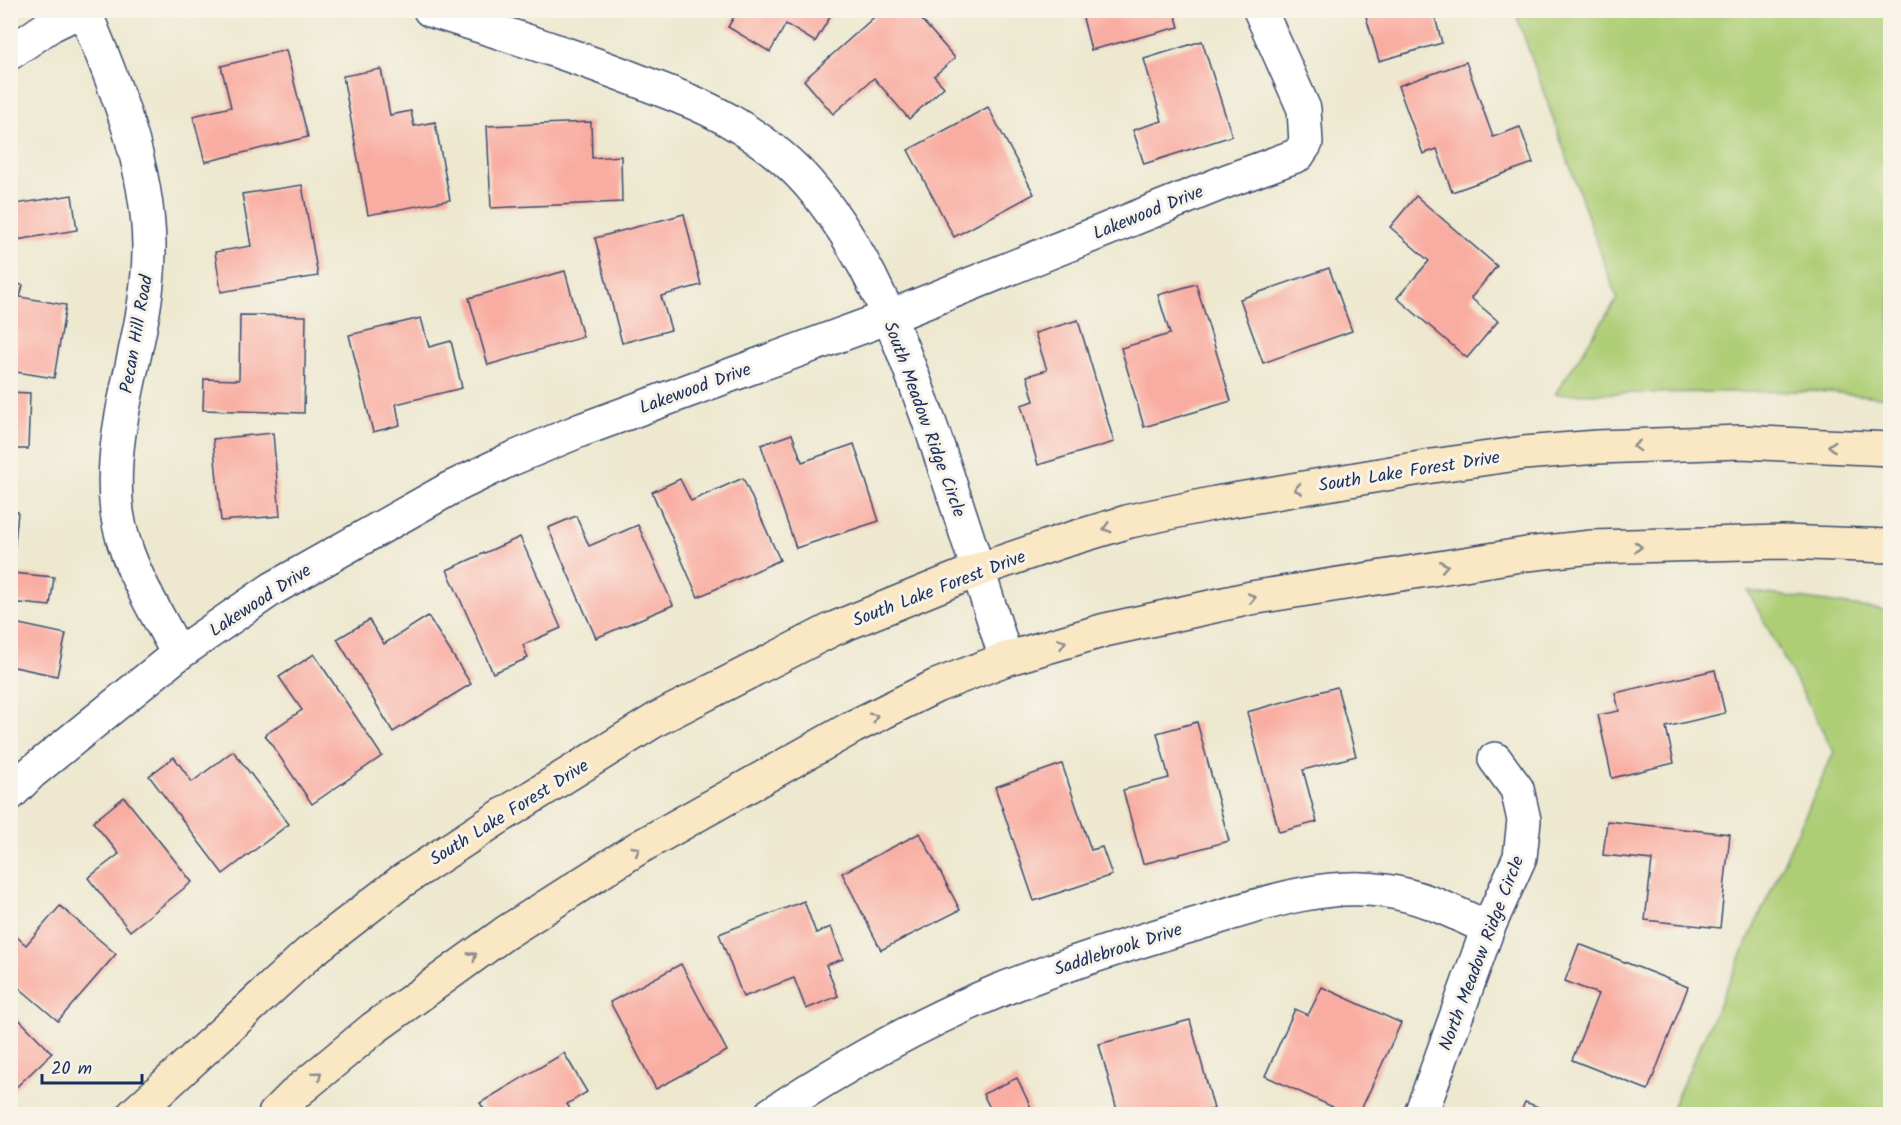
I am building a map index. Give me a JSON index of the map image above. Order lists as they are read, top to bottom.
{
  "streets": {
    "main road": ["South Lake Forest Drive"],
    "street": [
      "Lakewood Drive",
      "Pecan Hill Road",
      "South Meadow Ridge Circle",
      "Saddlebrook Drive",
      "North Meadow Ridge Circle"
    ]
  },
  "crossings": [
    ["Lakewood Drive", "Pecan Hill Road"],
    ["Lakewood Drive", "South Meadow Ridge Circle"],
    ["South Meadow Ridge Circle", "South Lake Forest Drive"],
    ["Saddlebrook Drive", "North Meadow Ridge Circle"]
  ],
  "scale_bar": "20 m"
}
